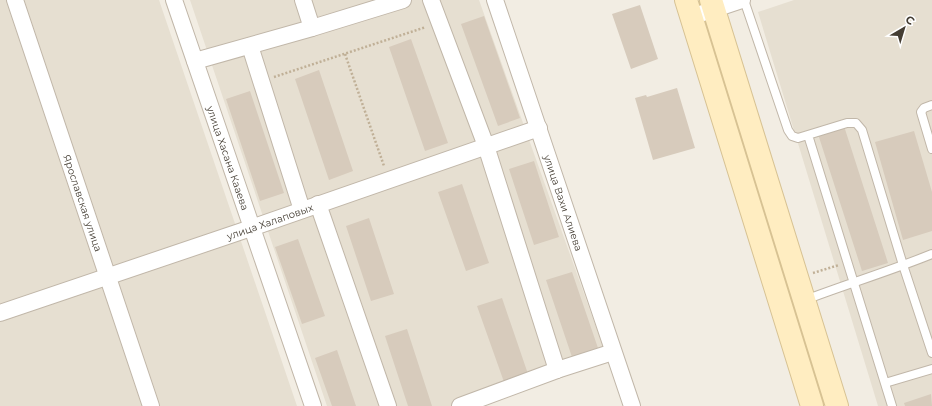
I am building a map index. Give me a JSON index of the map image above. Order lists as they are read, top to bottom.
{
  "streets": {
    "street": [
      "улица Хасана Кааева",
      "Ярославская улица",
      "улица Вахи Алиева",
      "улица Халаповых"
    ]
  },
  "crossings": [
    ["улица Хасана Кааева", "улица Халаповых"],
    ["Ярославская улица", "улица Халаповых"],
    ["улица Вахи Алиева", "улица Халаповых"]
  ],
  "north": "top right"
}
